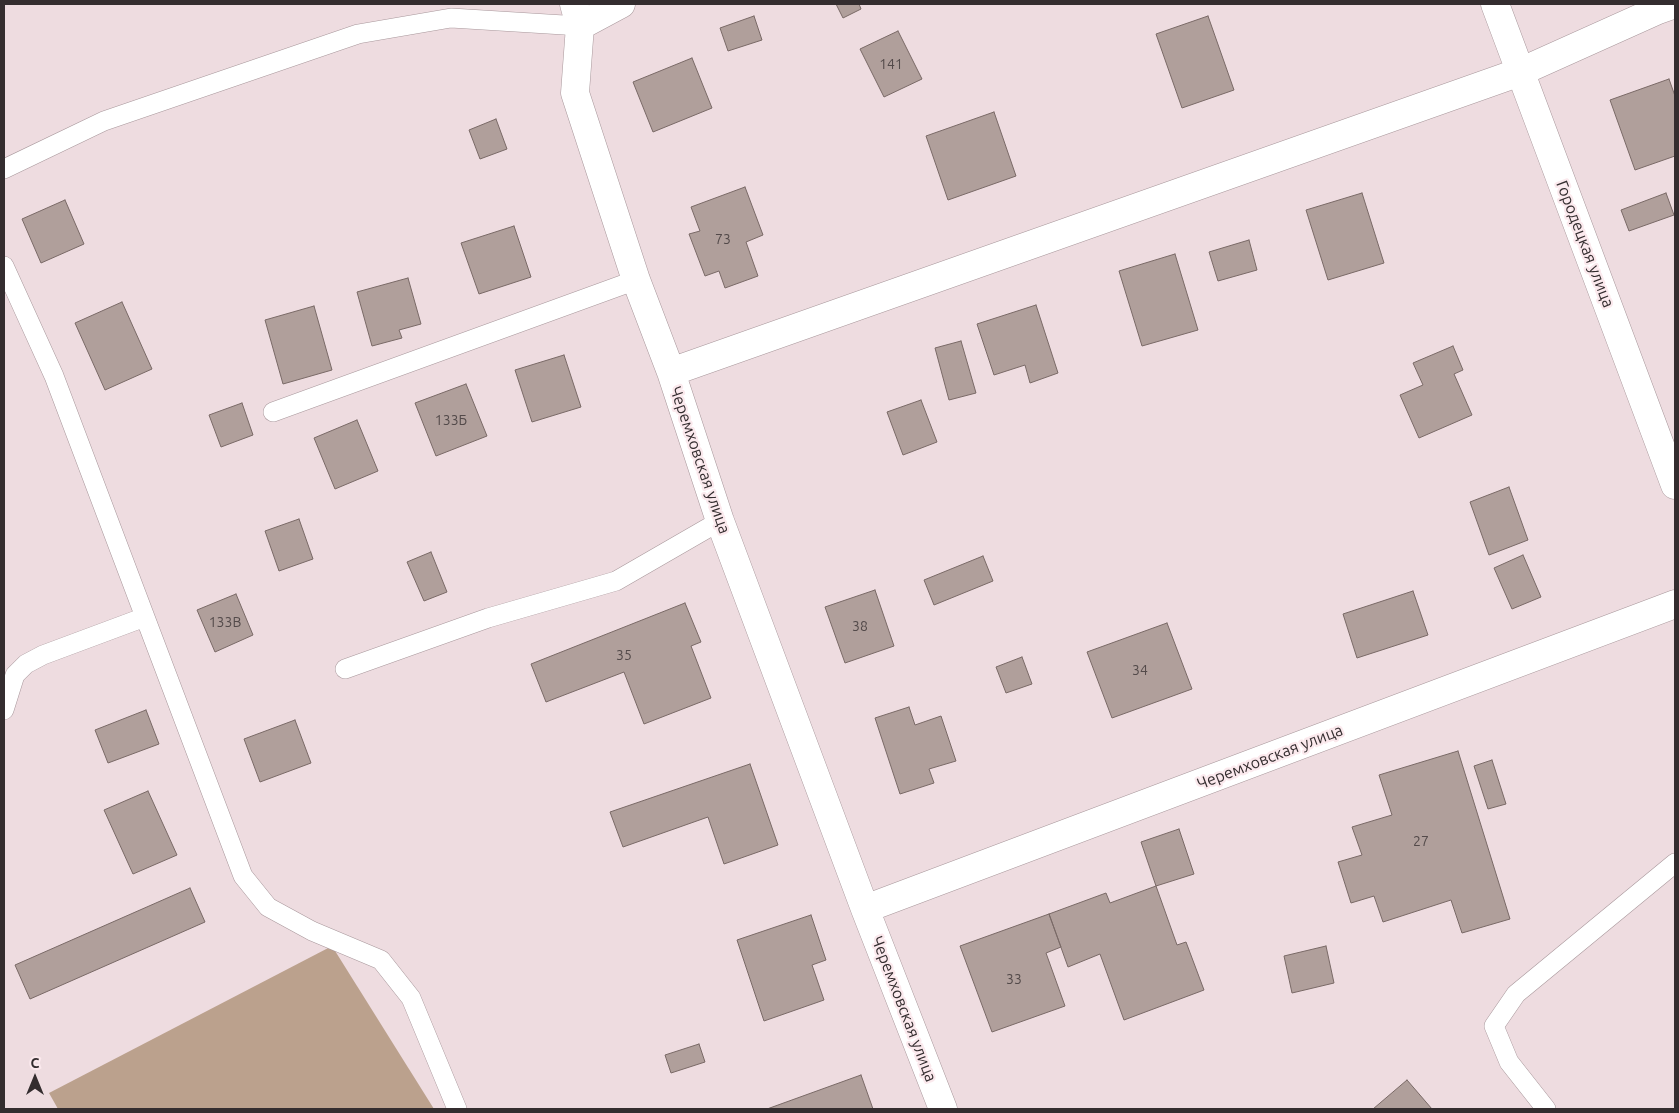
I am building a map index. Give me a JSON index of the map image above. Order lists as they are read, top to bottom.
{
  "streets": {
    "street": ["Городецкая улица", "Черемховская улица"]
  },
  "house_numbers": [
    "141",
    "73",
    "133Б",
    "133В",
    "38",
    "35",
    "34",
    "27",
    "33"
  ],
  "north": "top"
}
